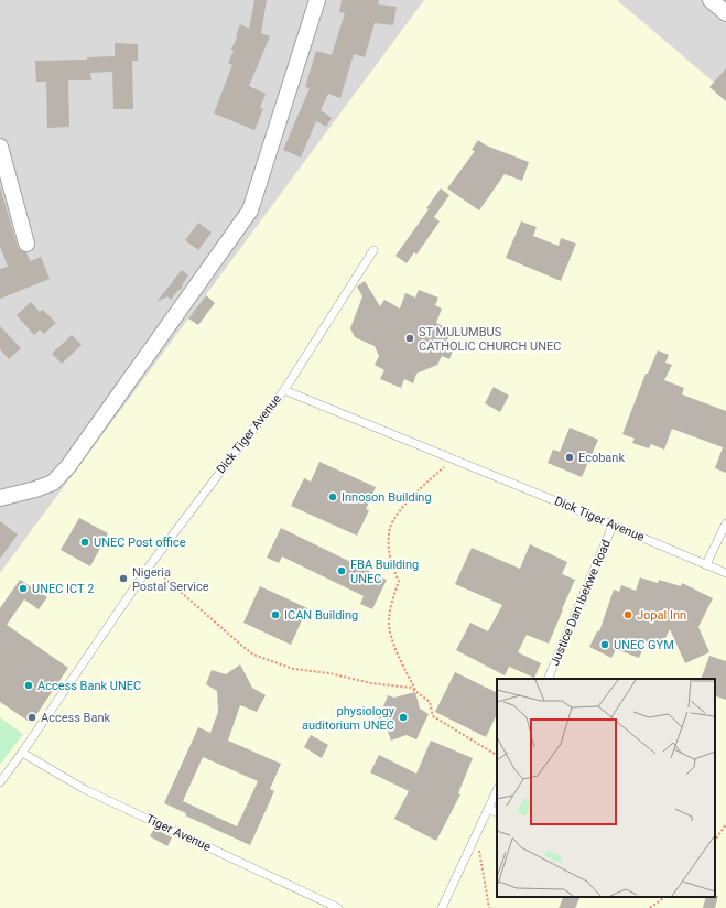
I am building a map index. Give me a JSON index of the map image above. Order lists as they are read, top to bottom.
{
  "streets": {
    "lane": ["Dick Tiger Avenue", "Justice Dan Ibekwe Road", "Tiger Avenue"]
  },
  "crossings": [
    ["Dick Tiger Avenue", "Justice Dan Ibekwe Road"],
    ["Dick Tiger Avenue", "Tiger Avenue"]
  ],
  "places": [
    "ST MULUMBUS CATHOLIC CHURCH UNEC",
    "Ecobank",
    "Innoson Building",
    "UNEC Post office",
    "FBA Building UNEC",
    "Nigeria Postal Service",
    "UNEC ICT 2",
    "ICAN Building",
    "Jopal Inn",
    "UNEC GYM",
    "Access Bank UNEC",
    "Access Bank",
    "physiology auditorium UNEC"
  ]
}
